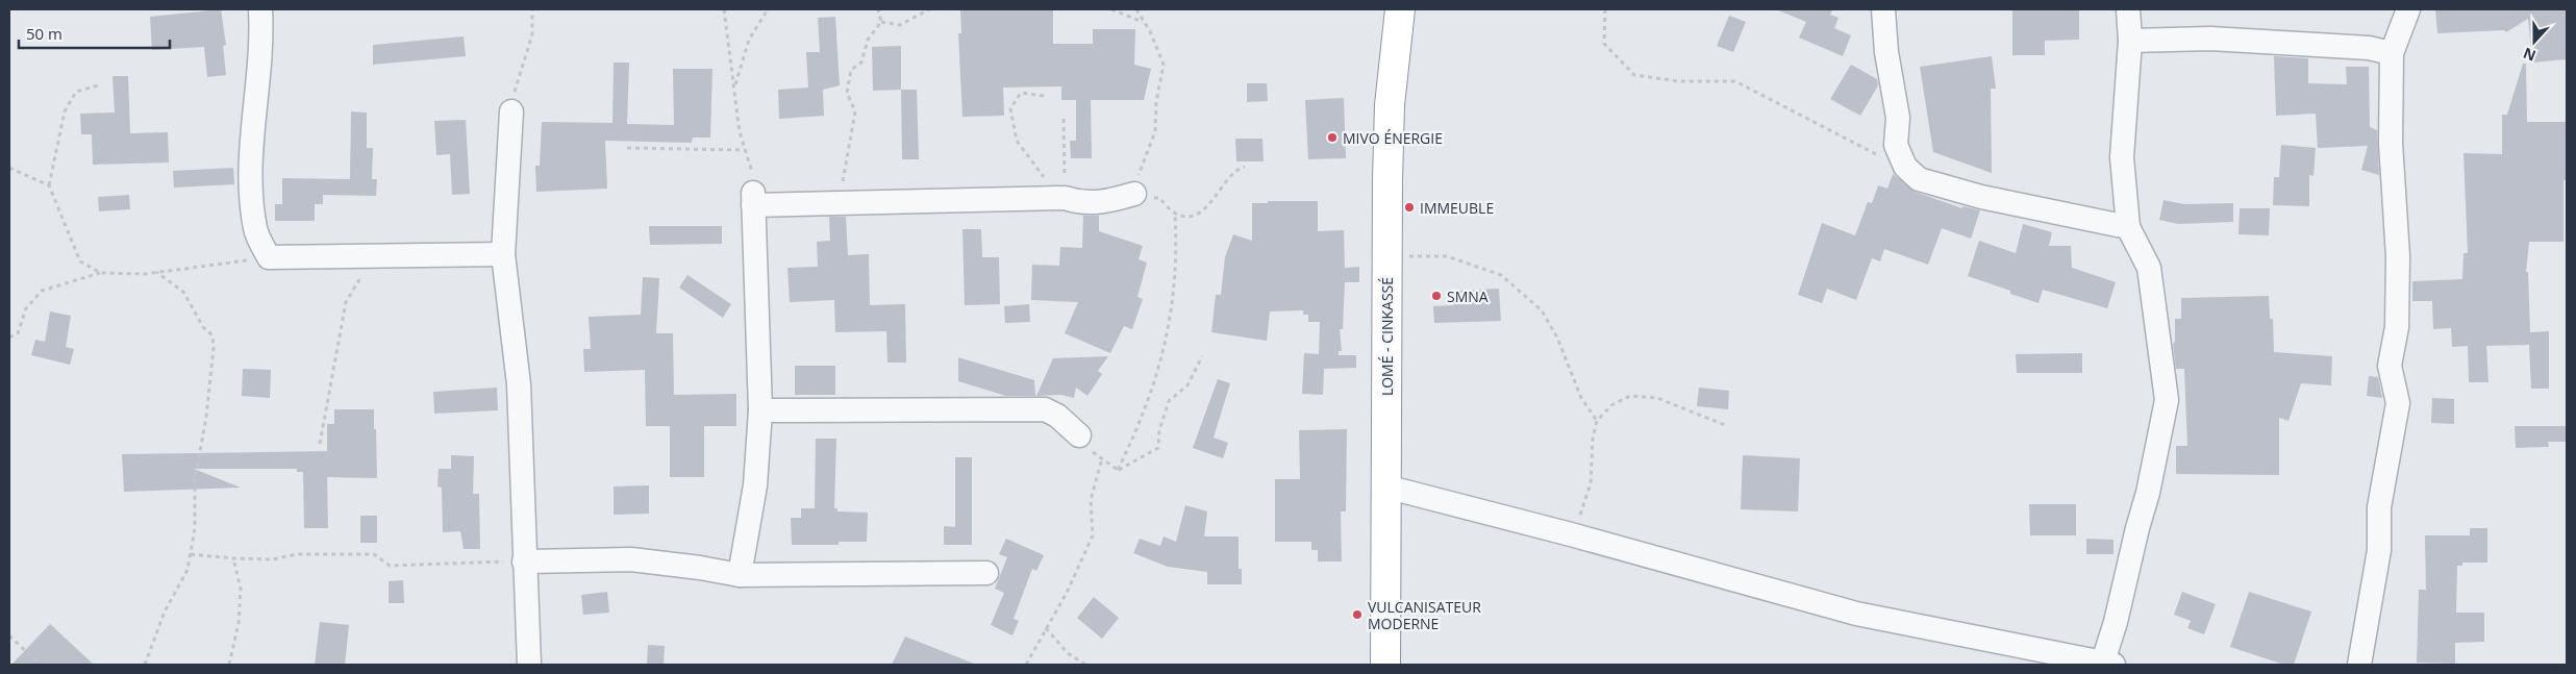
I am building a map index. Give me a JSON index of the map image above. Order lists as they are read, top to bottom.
{
  "streets": {
    "highway": ["LOMÉ - CINKASSÉ"]
  },
  "places": [
    "MIVO ÉNERGIE",
    "IMMEUBLE",
    "SMNA",
    "VULCANISATEUR MODERNE"
  ],
  "scale_bar": "50 m",
  "north": "bottom"
}
